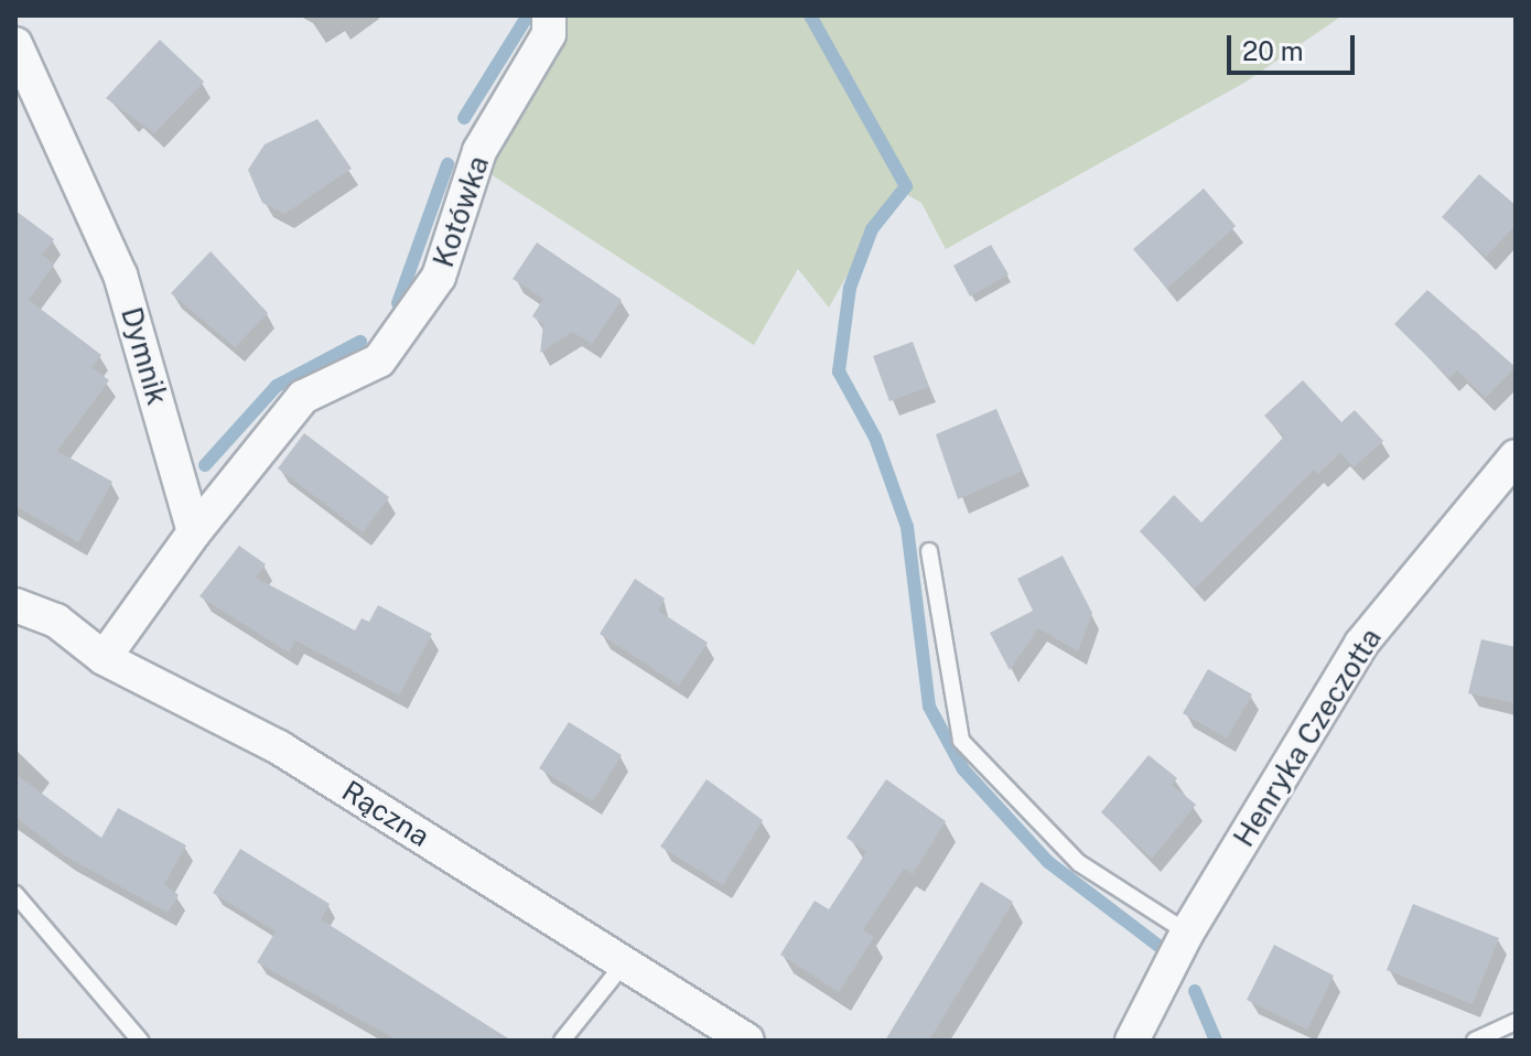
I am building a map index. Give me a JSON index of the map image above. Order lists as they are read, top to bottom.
{
  "streets": {
    "street": [
      "Kotówka",
      "Dymnik",
      "Henryka Czeczotta",
      "Rączna"
    ]
  },
  "crossings": [
    ["Kotówka", "Dymnik"]
  ],
  "scale_bar": "20 m"
}
